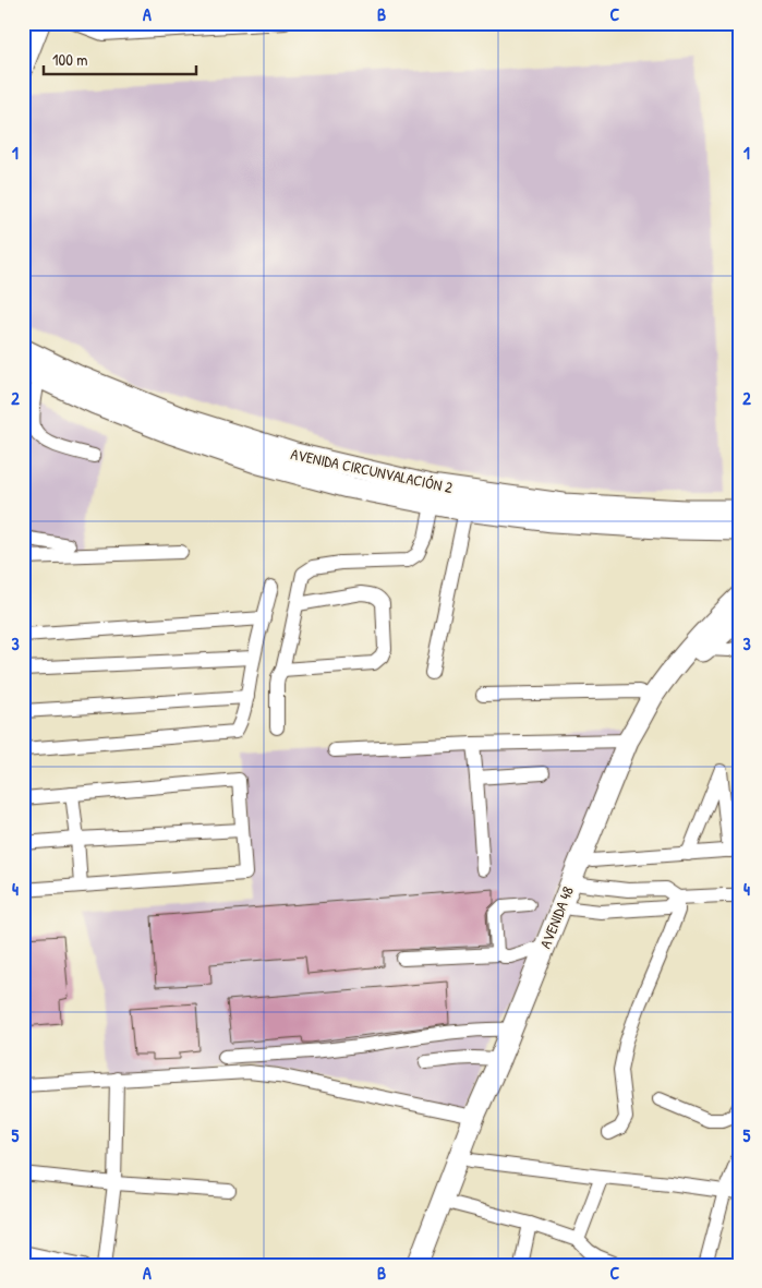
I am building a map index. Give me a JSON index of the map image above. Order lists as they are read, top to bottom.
{
  "streets": {
    "highway": ["AVENIDA CIRCUNVALACIÓN 2", "AVENIDA 48"]
  },
  "scale_bar": "100 m",
  "grid": {
    "columns": ["A", "B", "C"],
    "rows": [
      "1",
      "2",
      "3",
      "4",
      "5"
    ]
  }
}
